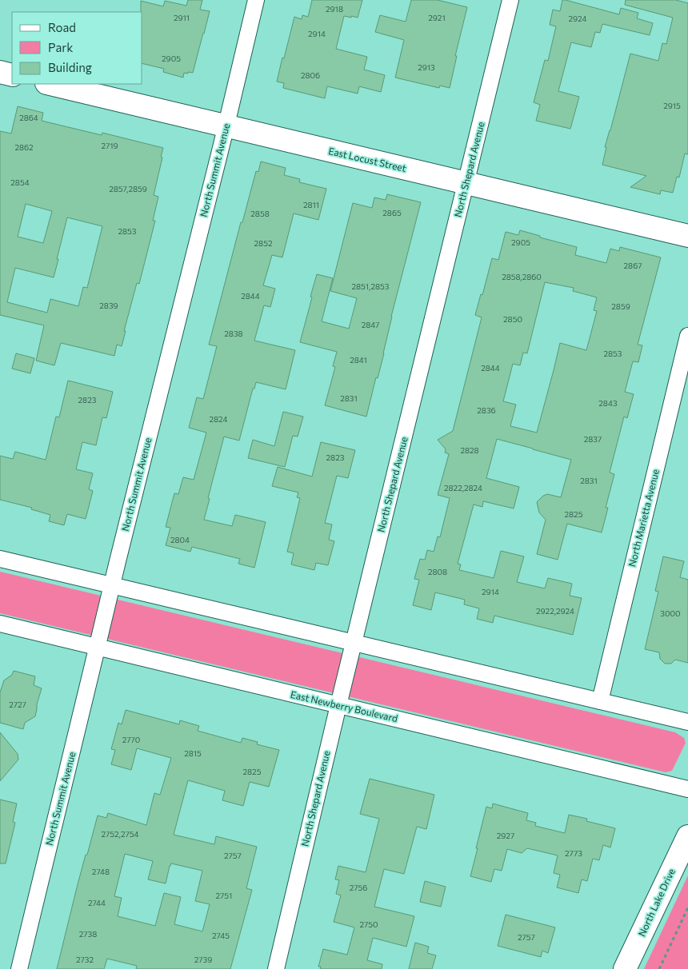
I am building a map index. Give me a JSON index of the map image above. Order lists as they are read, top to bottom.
{
  "streets": {
    "main road": ["East Locust Street", "North Lake Drive"],
    "street": [
      "North Shepard Avenue",
      "North Summit Avenue",
      "North Marietta Avenue",
      "East Newberry Boulevard"
    ]
  },
  "crossings": [
    ["East Locust Street", "North Shepard Avenue"],
    ["East Locust Street", "North Summit Avenue"],
    ["North Shepard Avenue", "East Newberry Boulevard"],
    ["North Summit Avenue", "East Newberry Boulevard"]
  ],
  "house_numbers": [
    "2918",
    "2911",
    "2921",
    "2924",
    "2914",
    "2905",
    "2913",
    "2806",
    "2915",
    "2864",
    "2719",
    "2862",
    "2854",
    "2857,2859",
    "2811",
    "2865",
    "2858",
    "2853",
    "2905",
    "2852",
    "2867",
    "2858,2860",
    "2851,2853",
    "2844",
    "2839",
    "2859",
    "2850",
    "2847",
    "2838",
    "2853",
    "2841",
    "2844",
    "2831",
    "2823",
    "2843",
    "2836",
    "2824",
    "2837",
    "2828",
    "2823",
    "2831",
    "2822,2824",
    "2825",
    "2804",
    "2808",
    "2914",
    "2922,2924",
    "3000",
    "2727",
    "2770",
    "2815",
    "2825",
    "2752,2754",
    "2927",
    "2773",
    "2757",
    "2748",
    "2756",
    "2751",
    "2744",
    "2750",
    "2738",
    "2745",
    "2757",
    "2732",
    "2739"
  ],
  "legend": ["Road", "Park", "Building"]
}
